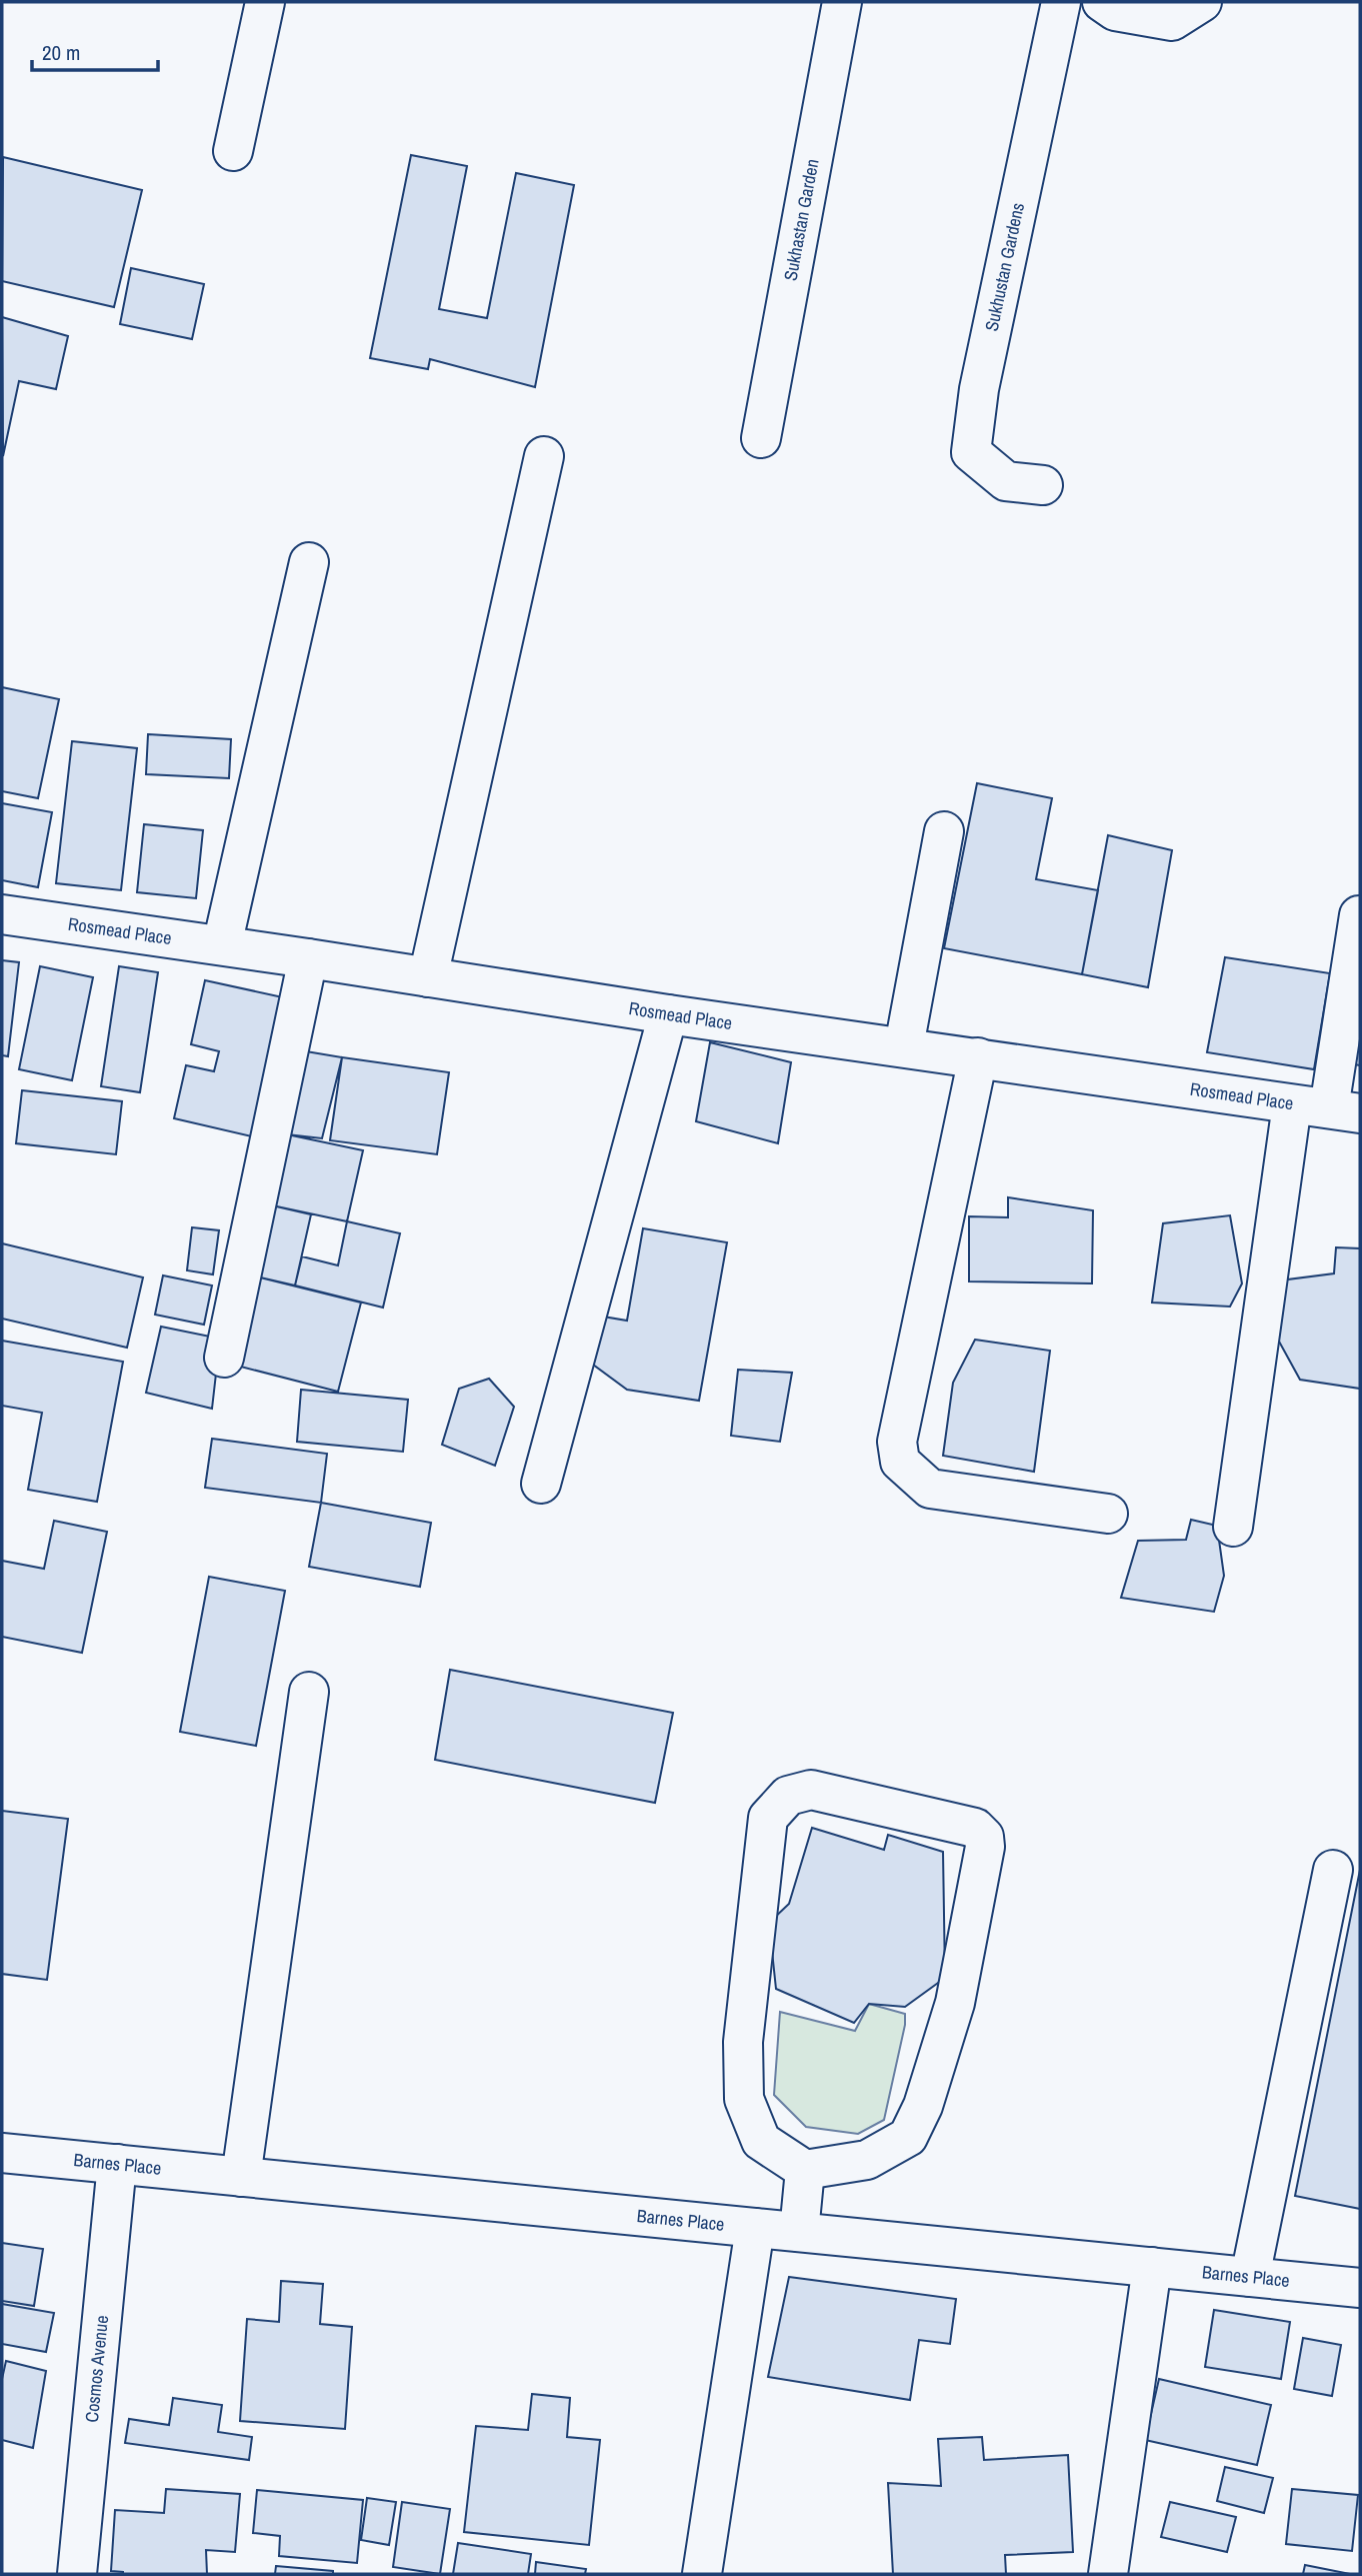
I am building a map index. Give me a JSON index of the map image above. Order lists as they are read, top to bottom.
{
  "streets": {
    "street": [
      "Sukhastan Garden",
      "Sukhustan Gardens",
      "Rosmead Place",
      "Barnes Place",
      "Cosmos Avenue"
    ]
  },
  "crossings": [
    ["Barnes Place", "Cosmos Avenue"]
  ],
  "scale_bar": "20 m"
}
